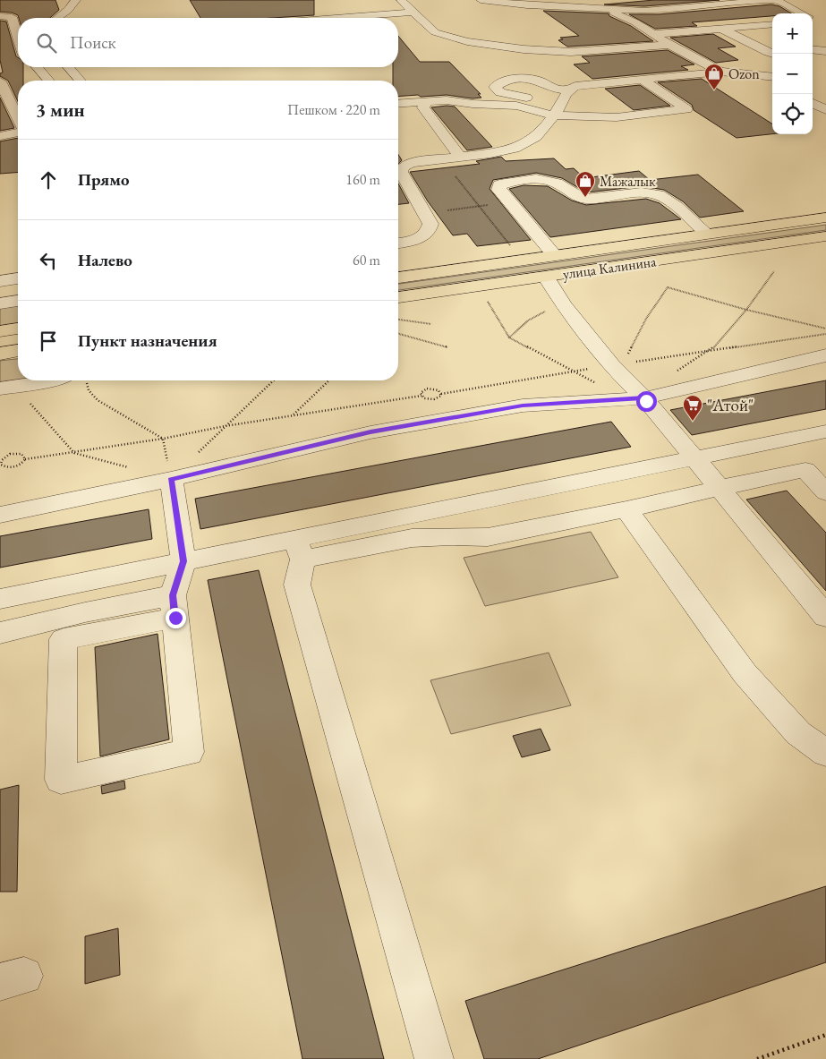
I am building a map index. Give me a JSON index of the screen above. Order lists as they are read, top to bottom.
{
  "streets": {
    "main road": ["улица Калинина"]
  },
  "places": {
    "shop": ["Ozon", "Мажалык"],
    "supermarket": ["\"Атой\""]
  },
  "page": {
    "map_buttons": ["+", "−"],
    "search": "Поиск",
    "heading": ["3 мин", "Пешком · 220 m"],
    "list": [
      ["Прямо", "160 m"],
      ["Налево", "60 m"],
      "Пункт назначения"
    ]
  }
}
